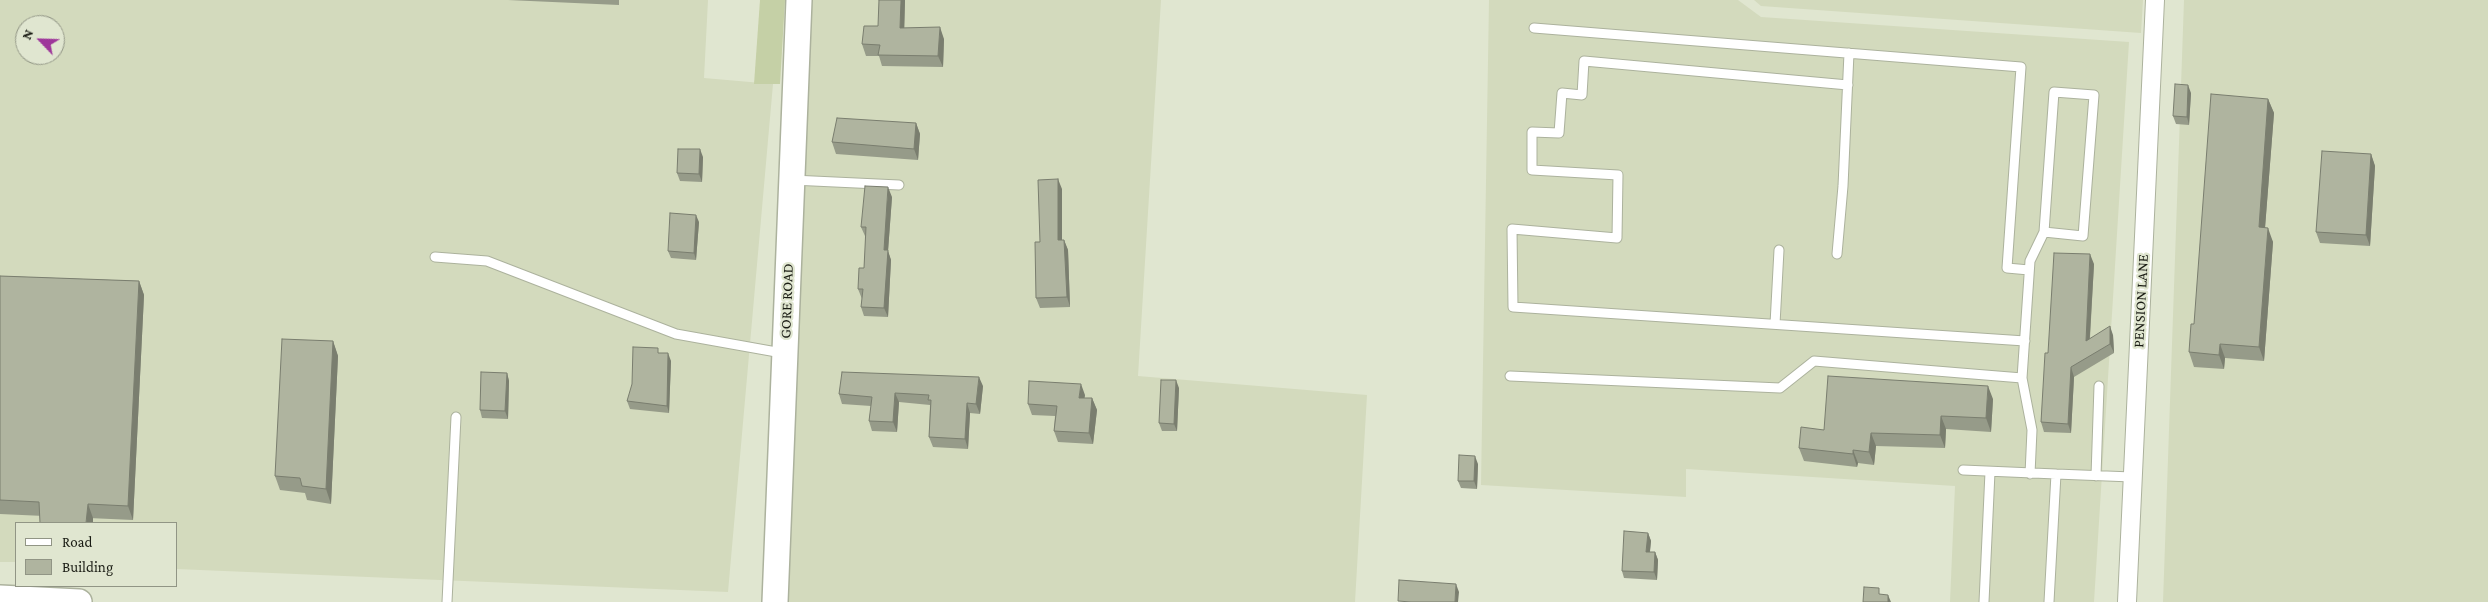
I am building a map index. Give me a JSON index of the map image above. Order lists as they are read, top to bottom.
{
  "streets": {
    "main road": ["GORE ROAD"],
    "street": ["PENSION LANE"]
  },
  "legend": ["Road", "Building"],
  "north": "top left"
}
